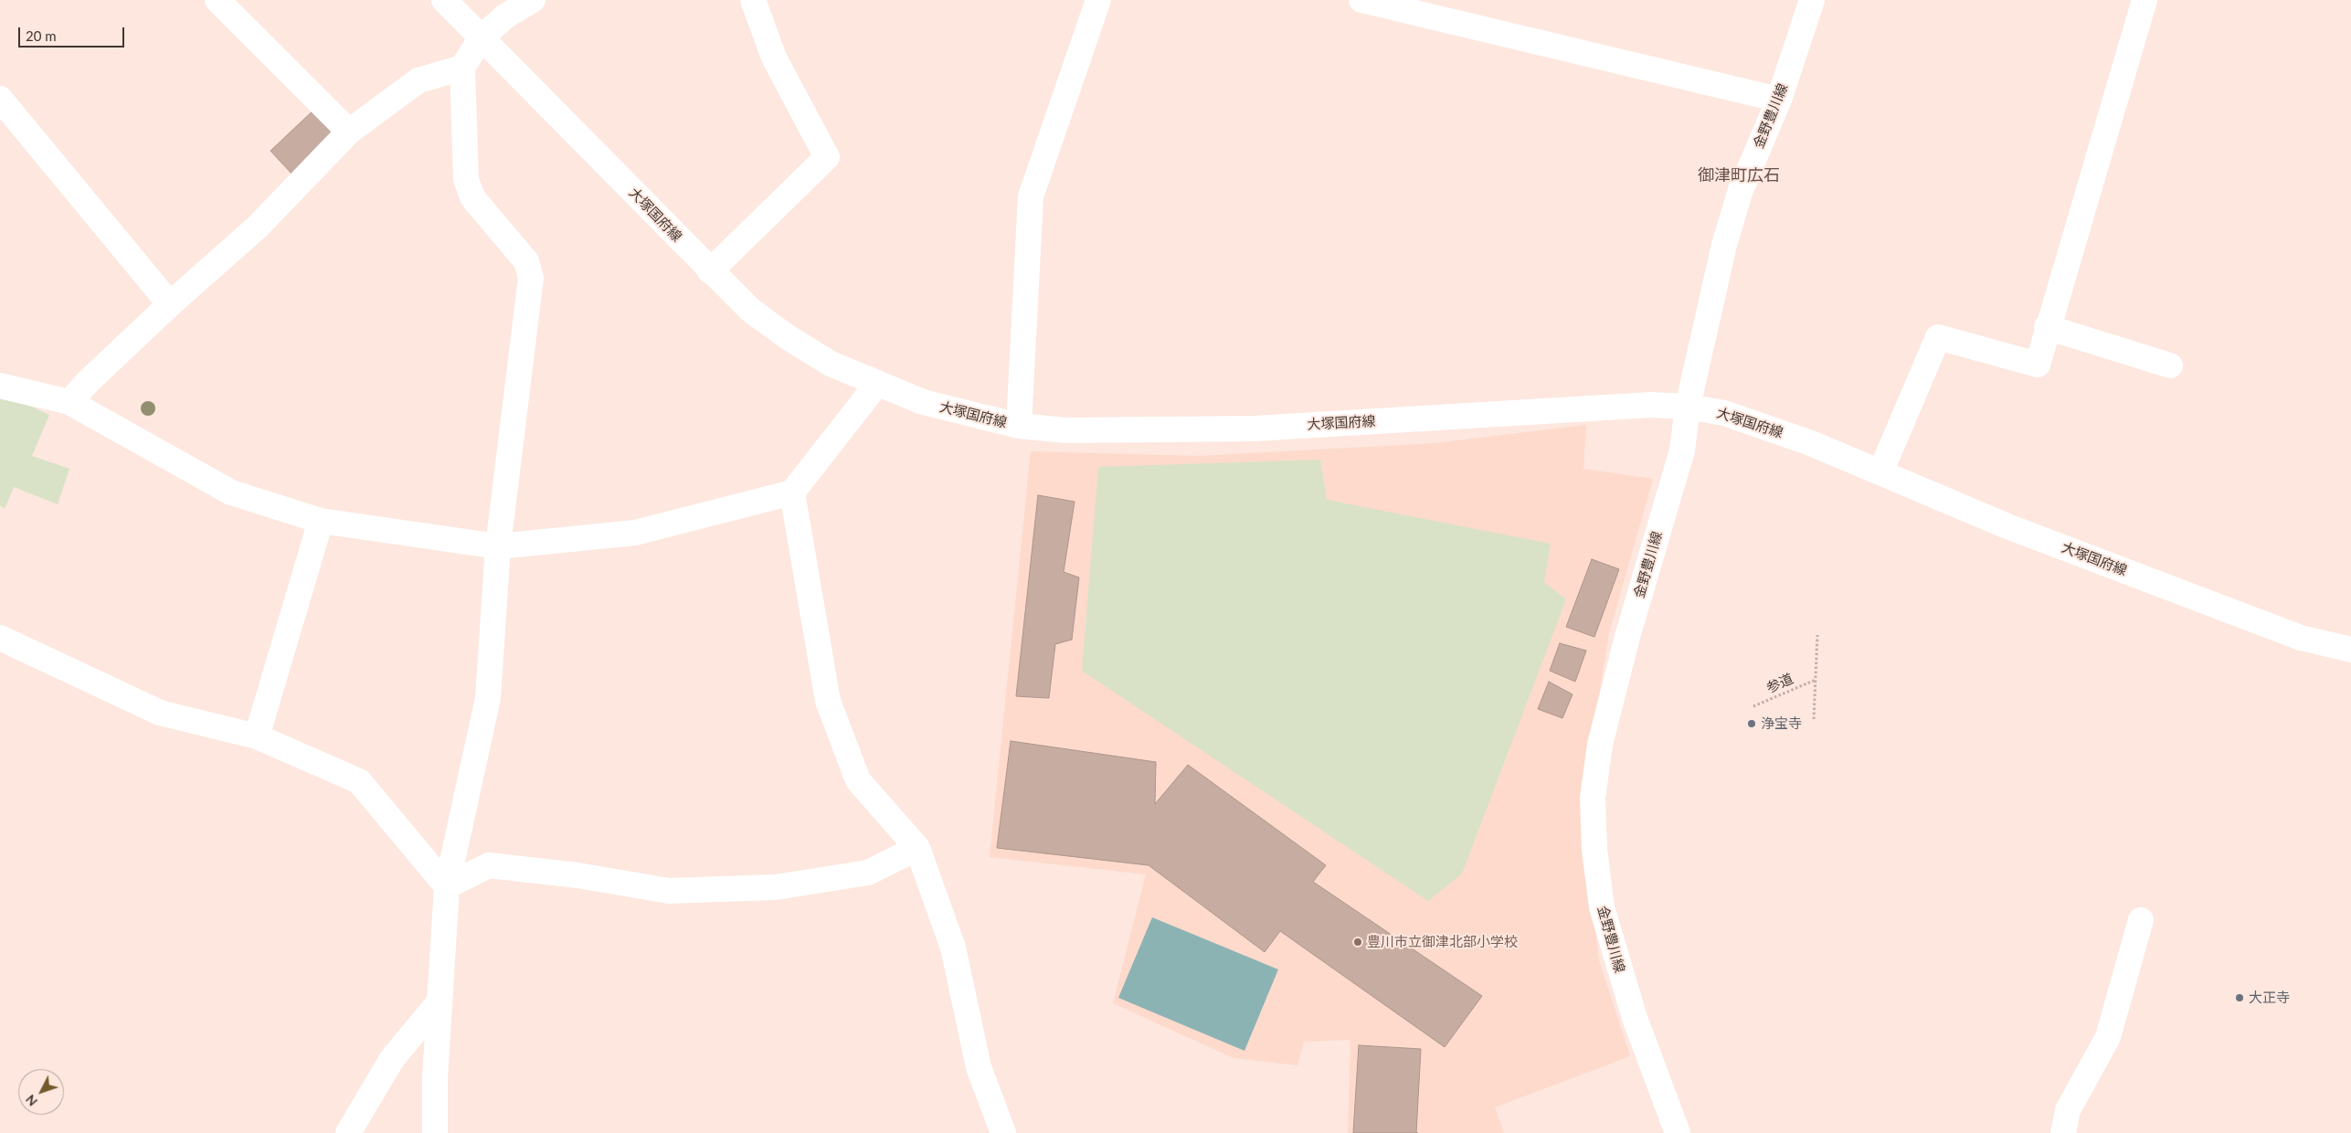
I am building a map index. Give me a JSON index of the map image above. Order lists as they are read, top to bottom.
{
  "streets": {
    "street": ["金野豊川線", "大塚国府線"],
    "path": ["参道"]
  },
  "crossings": [
    ["金野豊川線", "大塚国府線"]
  ],
  "districts": ["御津町広石"],
  "places": ["浄宝寺", "豊川市立御津北部小学校", "大正寺"],
  "scale_bar": "20 m",
  "north": "bottom left"
}
